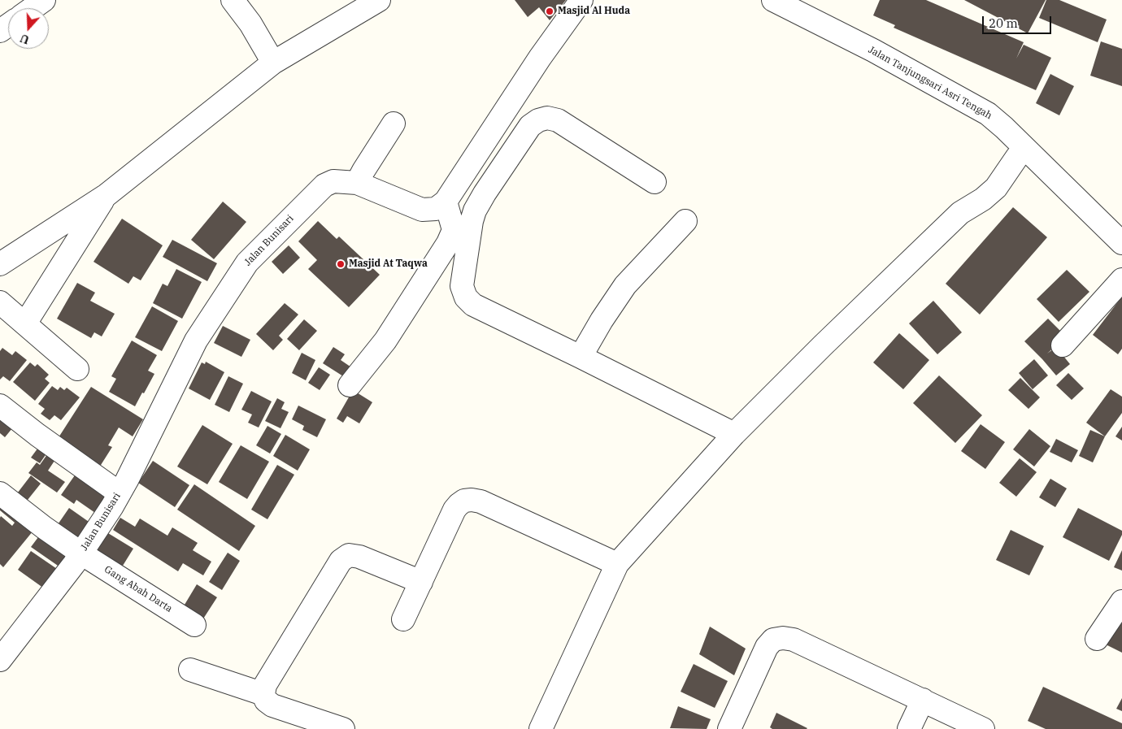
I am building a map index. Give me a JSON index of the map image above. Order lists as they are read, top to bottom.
{
  "streets": {
    "street": ["Jalan Tanjungsari Asri Tengah", "Jalan Bunisari", "Gang Abah Darta"]
  },
  "crossings": [
    ["Jalan Bunisari", "Gang Abah Darta"]
  ],
  "places": ["Masjid Al Huda", "Masjid At Taqwa"],
  "scale_bar": "20 m",
  "north": "bottom"
}
